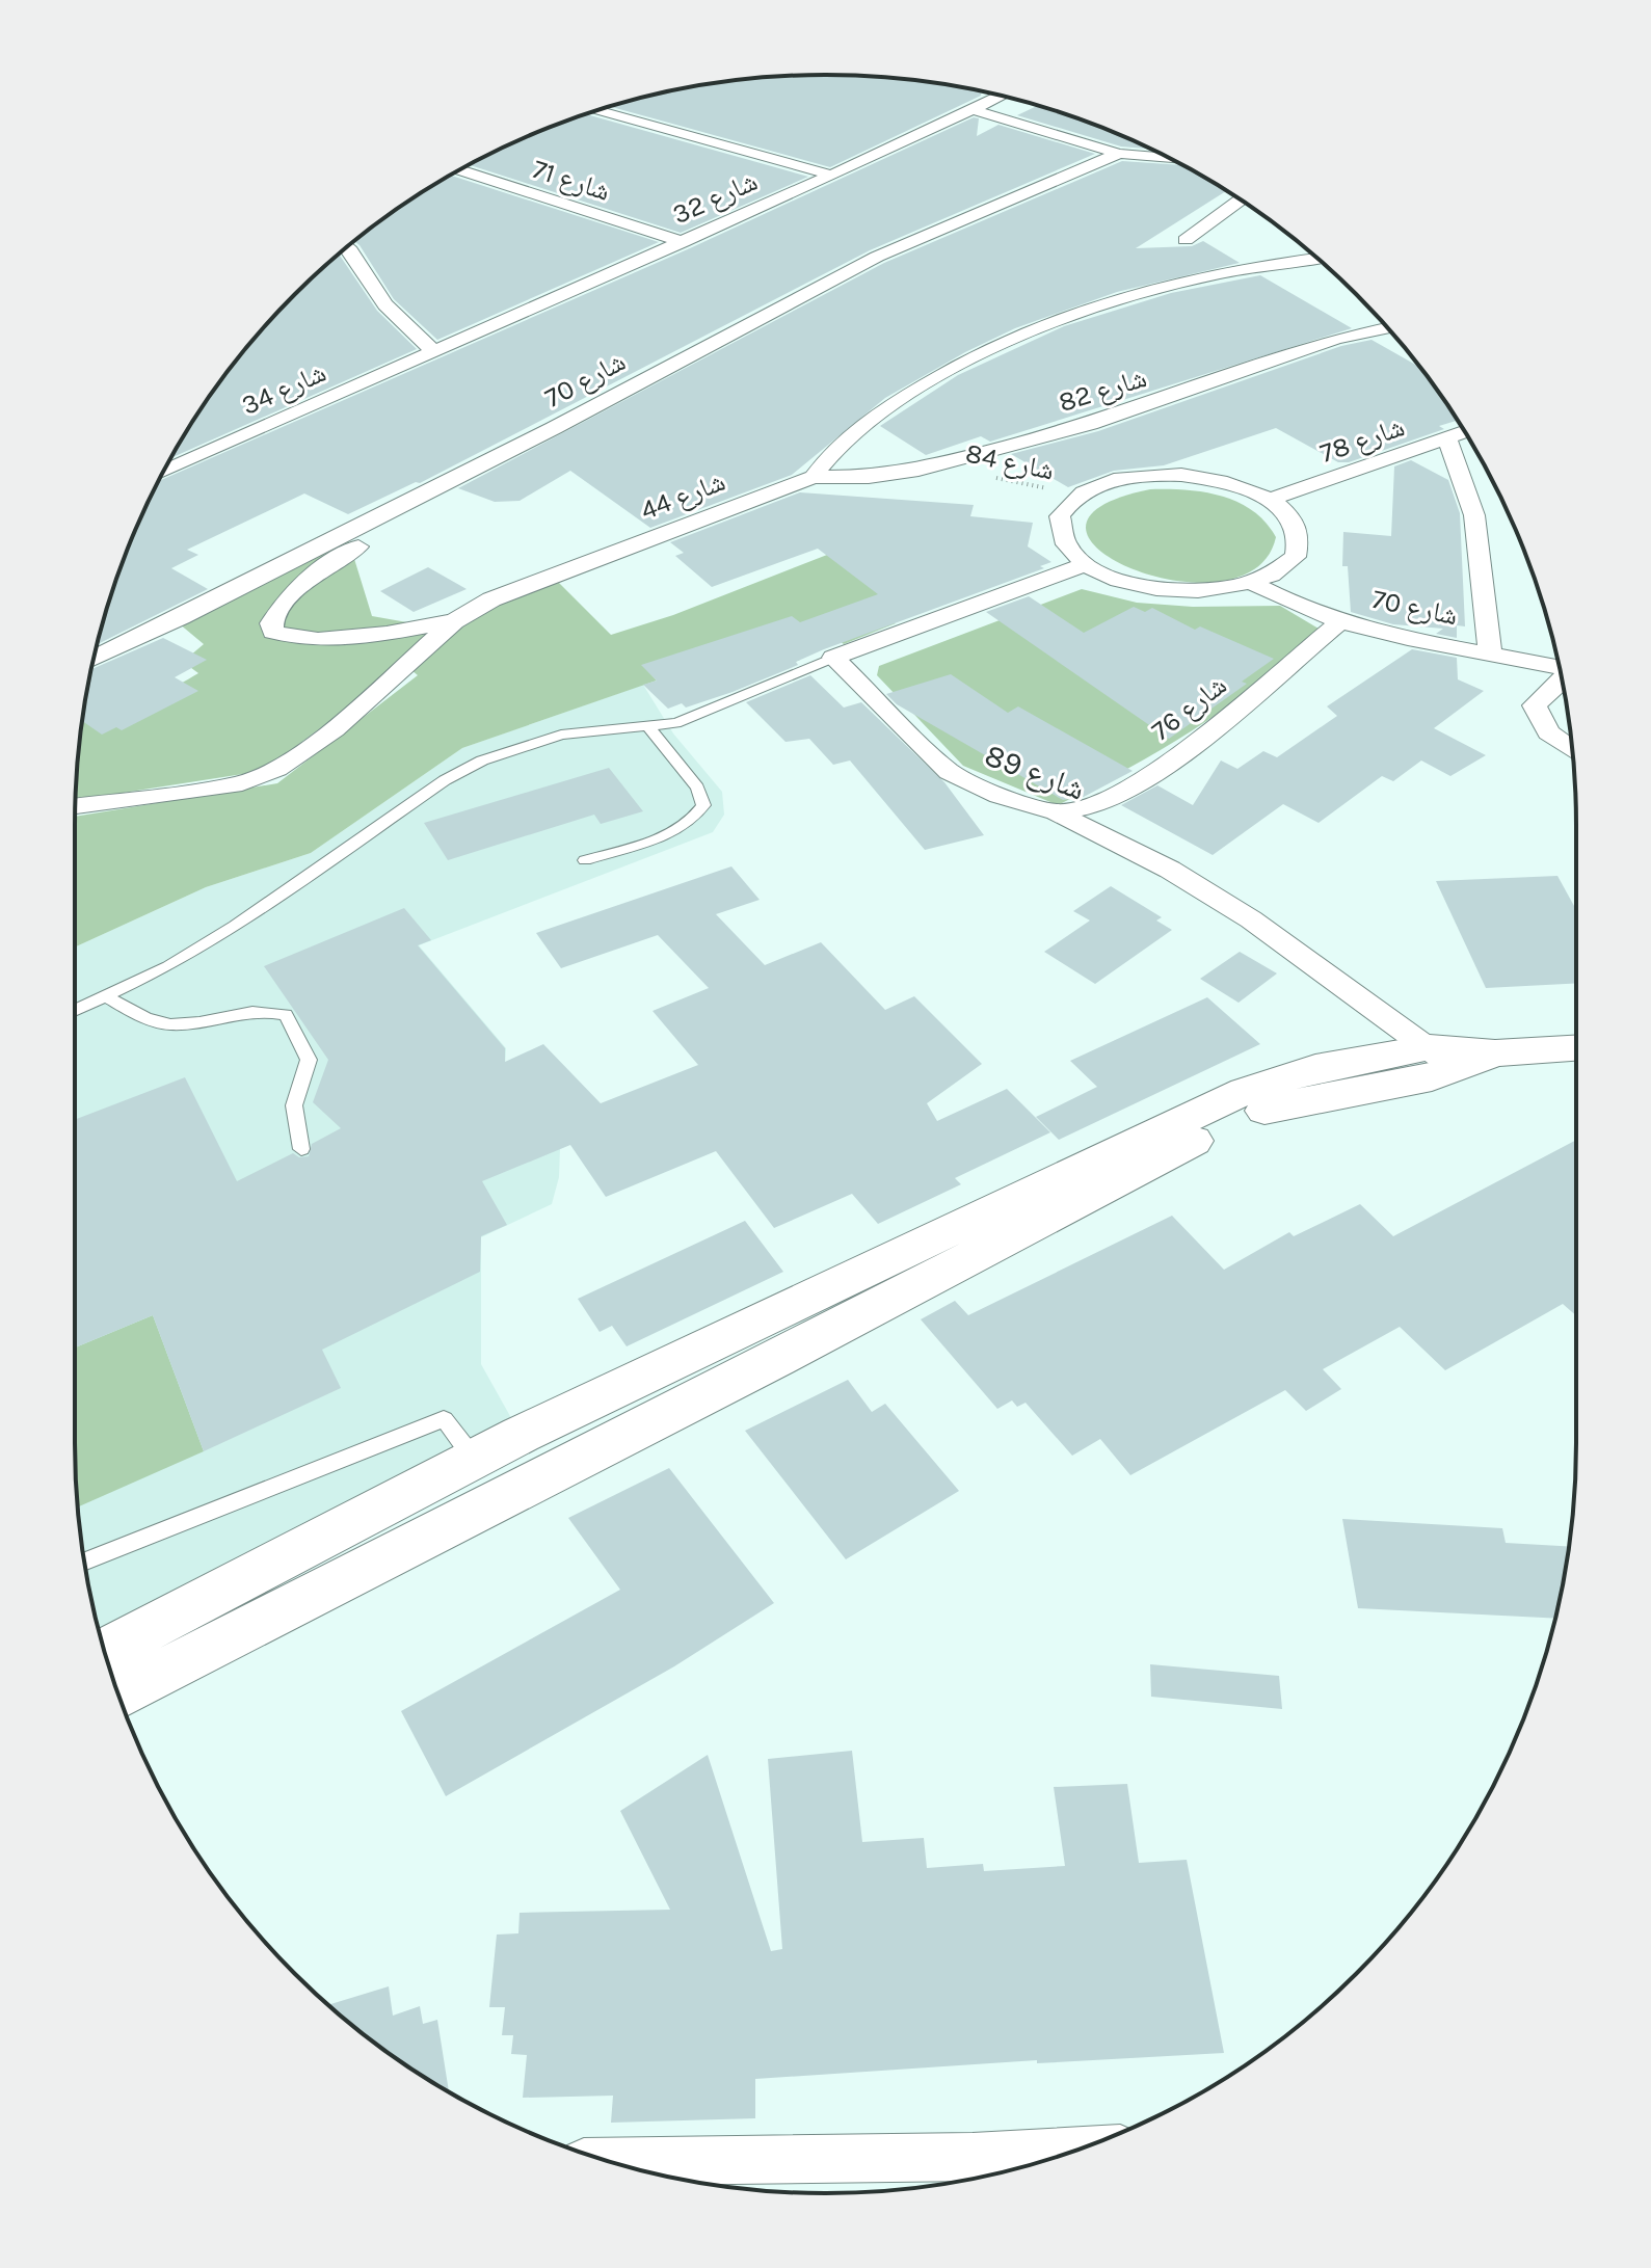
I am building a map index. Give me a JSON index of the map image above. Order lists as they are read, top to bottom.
{
  "streets": {
    "street": [
      "شارع 71",
      "شارع 32",
      "شارع 70",
      "شارع 34",
      "شارع 82",
      "شارع 78",
      "شارع 44",
      "شارع 76",
      "شارع 89"
    ],
    "path": ["شارع 84"]
  },
  "crossings": [
    ["شارع 71", "شارع 32"],
    ["شارع 32", "شارع 34"],
    ["شارع 70", "شارع 76"],
    ["شارع 82", "شارع 84"],
    ["شارع 82", "شارع 44"],
    ["شارع 76", "شارع 89"]
  ]
}
